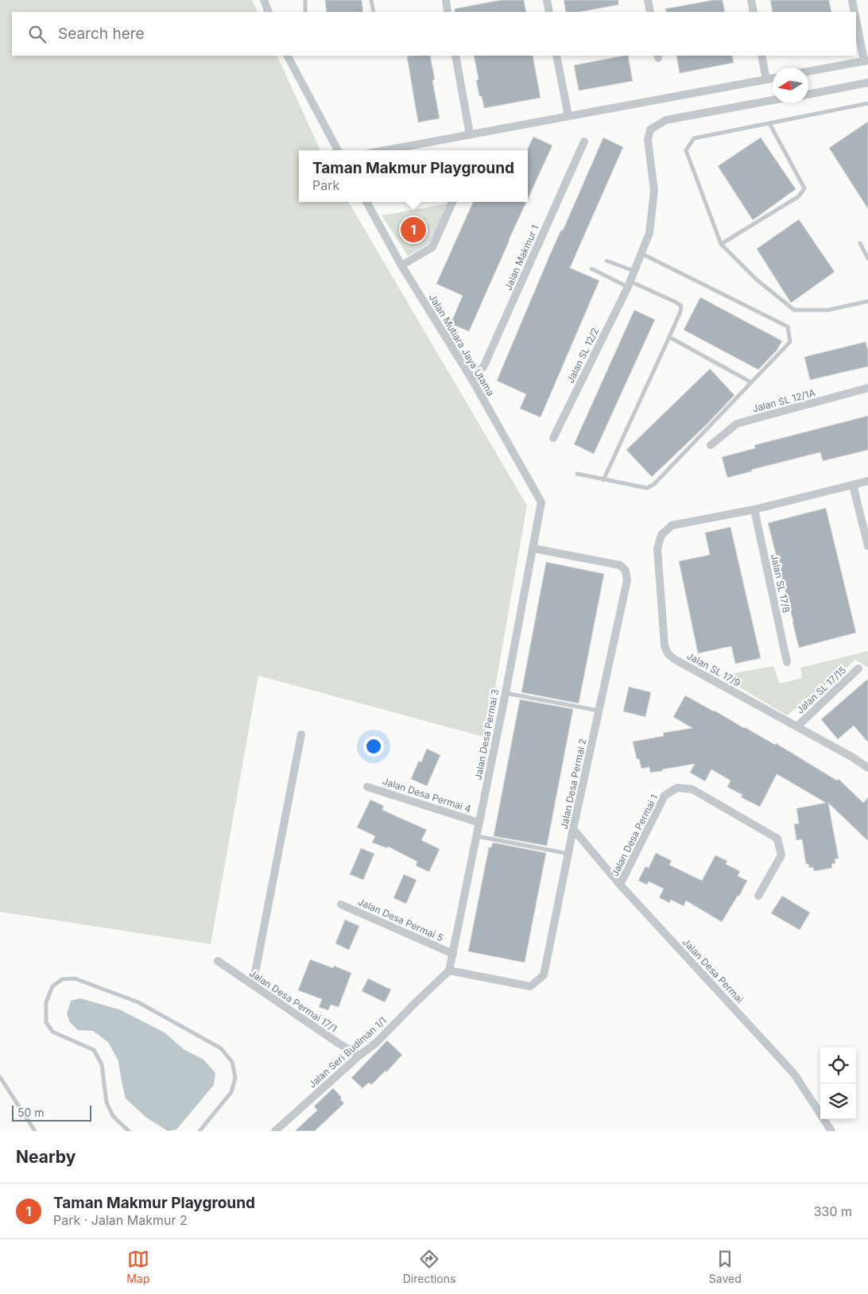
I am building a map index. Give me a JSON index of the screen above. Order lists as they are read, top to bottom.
{
  "streets": {
    "street": [
      "Jalan Makmur 1",
      "Jalan Mutiara Jaya Utama",
      "Jalan SL 12/2",
      "Jalan SL 12/1A",
      "Jalan SL 17/8",
      "Jalan SL 17/9",
      "Jalan SL 17/15",
      "Jalan Desa Permai 3",
      "Jalan Desa Permai 2",
      "Jalan Desa Permai 4",
      "Jalan Desa Permai 1",
      "Jalan Desa Permai 5",
      "Jalan Desa Permai",
      "Jalan Desa Permai 17/1",
      "Jalan Seri Budiman 1/1"
    ]
  },
  "crossings": [
    ["Jalan Makmur 1", "Jalan Mutiara Jaya Utama"],
    ["Jalan Mutiara Jaya Utama", "Jalan Desa Permai 3"],
    ["Jalan SL 17/8", "Jalan SL 17/9"],
    ["Jalan SL 17/9", "Jalan SL 17/15"],
    ["Jalan Desa Permai 3", "Jalan Desa Permai 2"],
    ["Jalan Desa Permai 3", "Jalan Desa Permai 4"],
    ["Jalan Desa Permai 3", "Jalan Desa Permai 5"],
    ["Jalan Desa Permai 3", "Jalan Seri Budiman 1/1"],
    ["Jalan Desa Permai 2", "Jalan Desa Permai"],
    ["Jalan Desa Permai 2", "Jalan Seri Budiman 1/1"],
    ["Jalan Desa Permai 1", "Jalan Desa Permai"],
    ["Jalan Desa Permai 17/1", "Jalan Seri Budiman 1/1"]
  ],
  "scale_bar": "50 m",
  "north": "left",
  "page": {
    "search": "Search here",
    "popup": ["Taman Makmur Playground", "Park"],
    "pins": "1",
    "scale": "50 m",
    "heading": "Nearby",
    "list": [
      {
        "mark": "1",
        "name": "Taman Makmur Playground",
        "note": "Park · Jalan Makmur 2",
        "value": "330 m"
      }
    ],
    "nav": ["Map", "Directions", "Saved"]
  }
}
